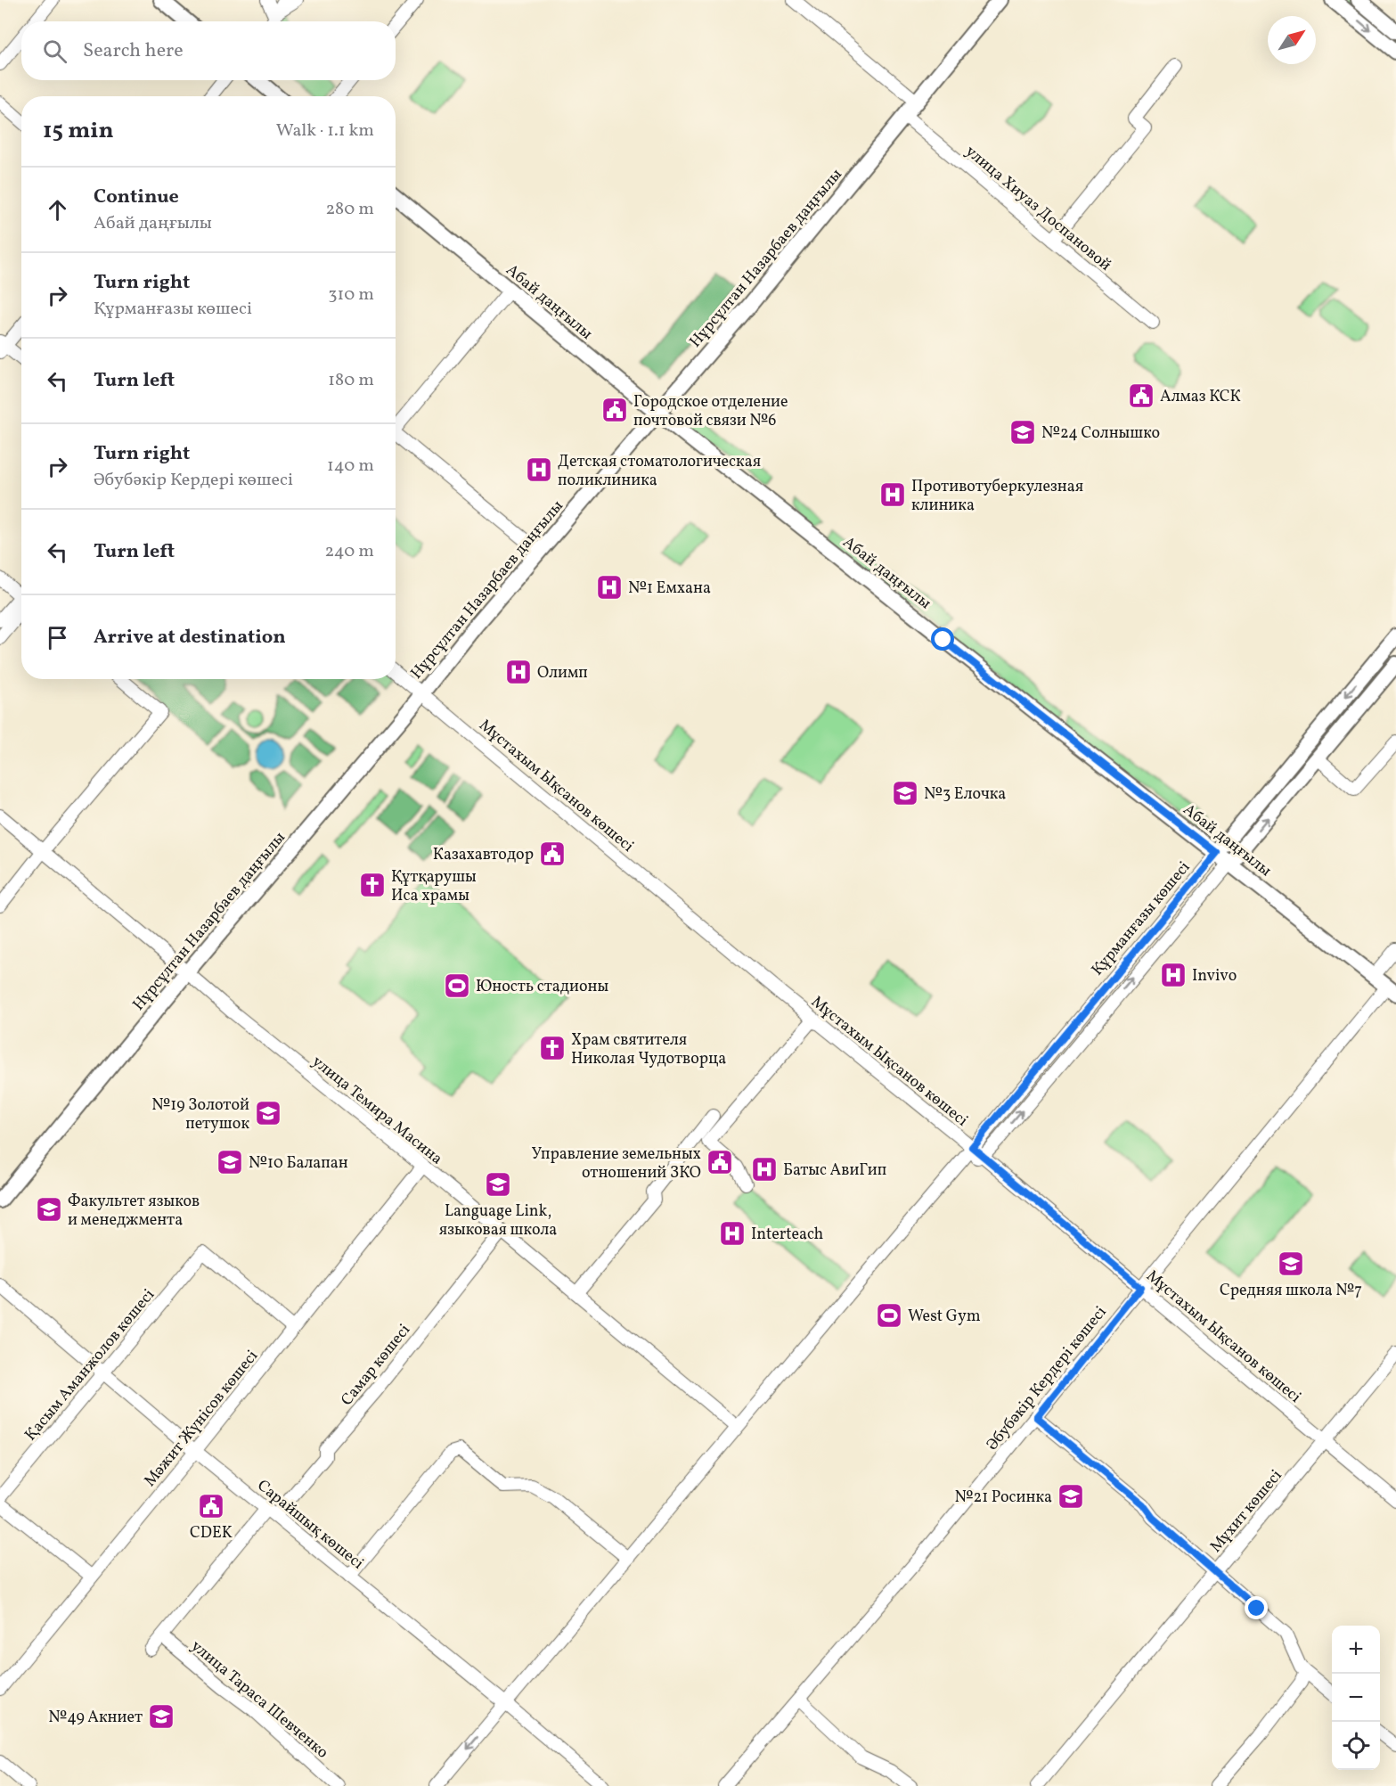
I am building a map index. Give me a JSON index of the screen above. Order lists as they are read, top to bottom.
{
  "streets": {
    "main road": ["Нұрсұлтан Назарбаев даңғылы", "Абай даңғылы", "Құрманғазы көшесі"],
    "street": [
      "улица Хиуаз Доспановой",
      "Мұстахым Ықсанов көшесі",
      "улица Темира Масина",
      "Қасым Аманжолов көшесі",
      "Самар көшесі",
      "Әбубәкір Кердері көшесі",
      "Мәжит Жүнісов көшесі",
      "Мұхит көшесі",
      "Сарайшық көшесі",
      "улица Тараса Шевченко"
    ]
  },
  "crossings": [
    ["улица Хиуаз Доспановой", "Нұрсұлтан Назарбаев даңғылы"],
    ["Нұрсұлтан Назарбаев даңғылы", "Абай даңғылы"],
    ["Нұрсұлтан Назарбаев даңғылы", "Мұстахым Ықсанов көшесі"],
    ["Нұрсұлтан Назарбаев даңғылы", "улица Темира Масина"],
    ["Абай даңғылы", "Құрманғазы көшесі"],
    ["Абай даңғылы", "Әбубәкір Кердері көшесі"],
    ["Мұстахым Ықсанов көшесі", "Құрманғазы көшесі"],
    ["Мұстахым Ықсанов көшесі", "Әбубәкір Кердері көшесі"],
    ["Мұстахым Ықсанов көшесі", "Мұхит көшесі"],
    ["Құрманғазы көшесі", "улица Темира Масина"],
    ["Құрманғазы көшесі", "Сарайшық көшесі"],
    ["улица Темира Масина", "Самар көшесі"],
    ["улица Темира Масина", "Мәжит Жүнісов көшесі"],
    ["Қасым Аманжолов көшесі", "Мәжит Жүнісов көшесі"],
    ["Қасым Аманжолов көшесі", "Сарайшық көшесі"],
    ["Самар көшесі", "Сарайшық көшесі"],
    ["Самар көшесі", "улица Тараса Шевченко"],
    ["Мәжит Жүнісов көшесі", "Сарайшық көшесі"]
  ],
  "places": {
    "public building": [
      "Алмаз КСК",
      "Городское отделение почтовой связи №6",
      "Казахавтодор",
      "Управление земельных отношений ЗКО",
      "CDEK"
    ],
    "school or university": [
      "№24 Солнышко",
      "№3 Елочка",
      "№19 Золотой петушок",
      "№10 Балапан",
      "Language Link, языковая школа",
      "Факультет языков и менеджмента",
      "Средняя школа №7",
      "№21 Росинка",
      "№49 Акниет"
    ],
    "hospital": [
      "Детская стоматологическая поликлиника",
      "Противотуберкулезная клиника",
      "№1 Емхана",
      "Олимп",
      "Invivo",
      "Батыс АвиГип",
      "Interteach"
    ],
    "church": ["Құтқарушы Иса храмы", "Храм святителя Николая Чудотворца"],
    "sports": ["Юность стадионы", "West Gym"]
  },
  "north": "top right",
  "page": {
    "search": "Search here",
    "heading": ["15 min", "Walk · 1.1 km"],
    "list": [
      ["Continue", "Абай даңғылы", "280 m"],
      ["Turn right", "Құрманғазы көшесі", "310 m"],
      ["Turn left", "180 m"],
      ["Turn right", "Әбубәкір Кердері көшесі", "140 m"],
      ["Turn left", "240 m"],
      "Arrive at destination"
    ],
    "map_buttons": ["+", "−"]
  }
}
